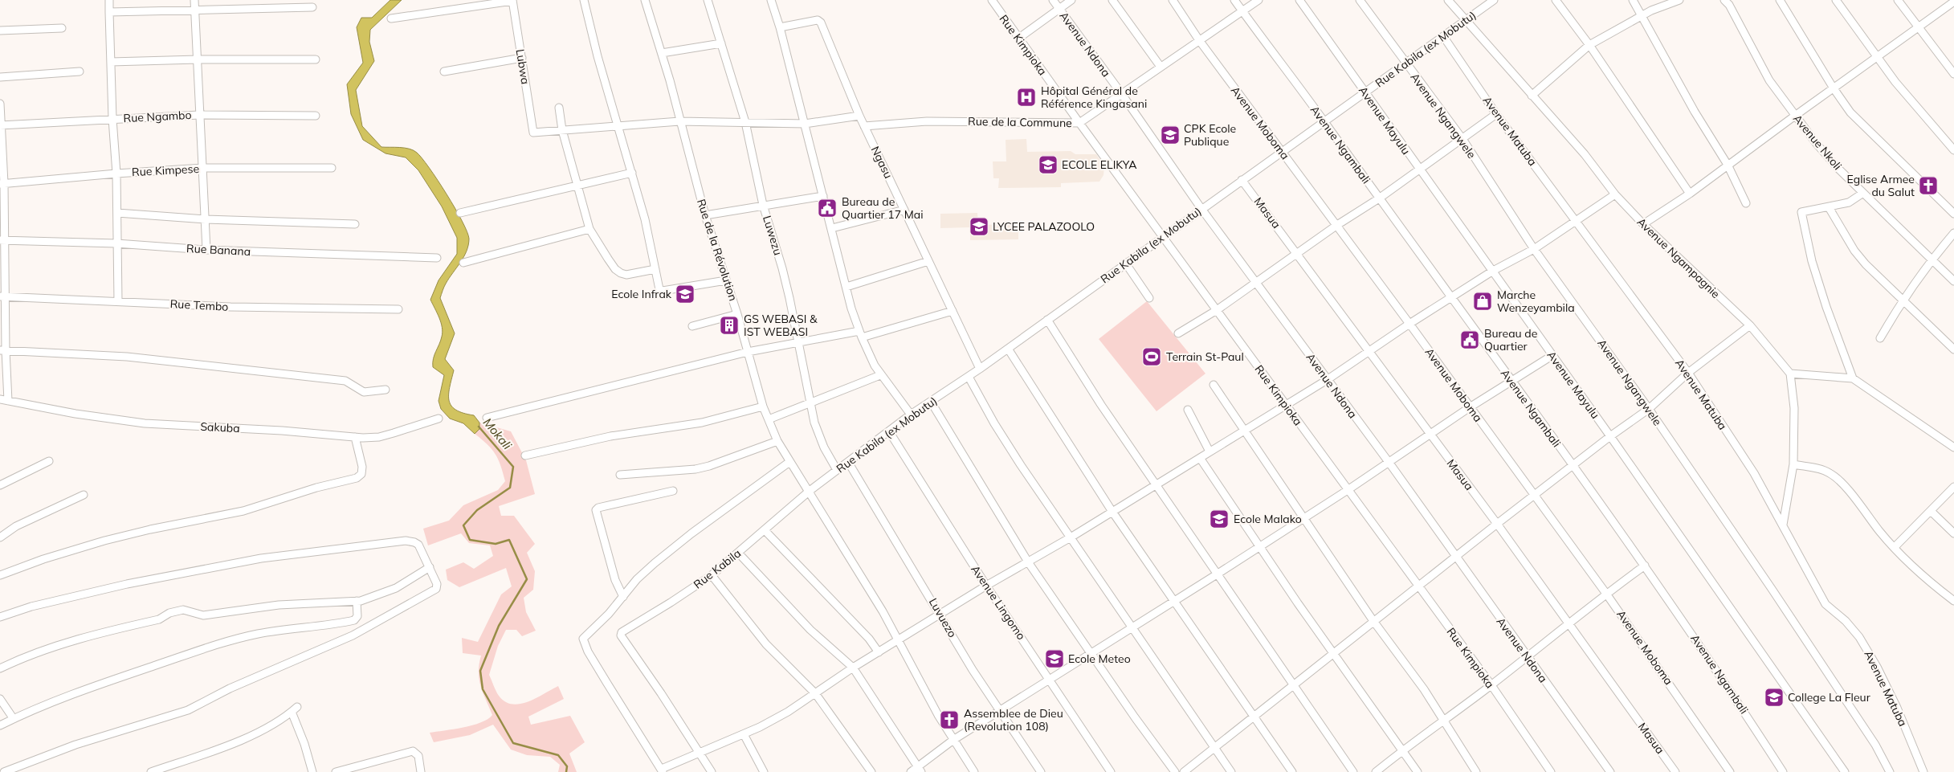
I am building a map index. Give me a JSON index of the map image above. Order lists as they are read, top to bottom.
{
  "streets": {
    "street": [
      "Avenue Ndona",
      "Rue Kimpioka",
      "Rue Kabila (ex Mobutu)",
      "Lubwa",
      "Avenue Ngangwele",
      "Rue Ngambo",
      "Avenue Mayulu",
      "Rue de la Commune",
      "Avenue Moboma",
      "Avenue Matuba",
      "Avenue Nkoli",
      "Avenue Ngambali",
      "Ngasu",
      "Rue Kimpese",
      "Masua",
      "Luwezu",
      "Rue Banana",
      "Rue de la Révolution",
      "Avenue Ngampagnie",
      "Rue Tembo",
      "Sakuba",
      "Rue Kabila",
      "Avenue Lingomo",
      "Luvuezo"
    ]
  },
  "crossings": [
    ["Avenue Ndona", "Rue Kabila (ex Mobutu)"],
    ["Avenue Ndona", "Rue de la Commune"],
    ["Rue Kimpioka", "Rue Kabila (ex Mobutu)"],
    ["Rue Kimpioka", "Rue de la Commune"],
    ["Rue Kabila (ex Mobutu)", "Avenue Ngangwele"],
    ["Rue Kabila (ex Mobutu)", "Avenue Mayulu"],
    ["Rue Kabila (ex Mobutu)", "Avenue Moboma"],
    ["Rue Kabila (ex Mobutu)", "Avenue Matuba"],
    ["Rue Kabila (ex Mobutu)", "Avenue Ngambali"],
    ["Rue Kabila (ex Mobutu)", "Ngasu"],
    ["Rue Kabila (ex Mobutu)", "Masua"],
    ["Rue Kabila (ex Mobutu)", "Luwezu"],
    ["Rue Kabila (ex Mobutu)", "Rue de la Révolution"],
    ["Rue Kabila (ex Mobutu)", "Avenue Ngampagnie"],
    ["Rue Kabila (ex Mobutu)", "Rue Kabila"],
    ["Rue Kabila (ex Mobutu)", "Avenue Lingomo"],
    ["Rue Kabila (ex Mobutu)", "Luvuezo"],
    ["Rue de la Commune", "Avenue Moboma"],
    ["Rue de la Commune", "Avenue Ngambali"],
    ["Rue de la Commune", "Ngasu"],
    ["Rue de la Révolution", "Rue Kabila"]
  ],
  "water": ["Mokali"],
  "places": {
    "hospital": ["Hôpital Général de Référence Kingasani"],
    "school or university": [
      "CPK Ecole Publique",
      "ECOLE ELIKYA",
      "LYCEE PALAZOOLO",
      "Ecole Infrak",
      "Ecole Malako",
      "Ecole Meteo",
      "College La Fleur"
    ],
    "church": ["Eglise Armee du Salut", "Assemblee de Dieu (Revolution 108)"],
    "public building": ["Bureau de Quartier 17 Mai", "Bureau de Quartier"],
    "shop": ["Marche Wenzeyambila"],
    "building": ["GS WEBASI & IST WEBASI"],
    "sports": ["Terrain St-Paul"]
  }
}
